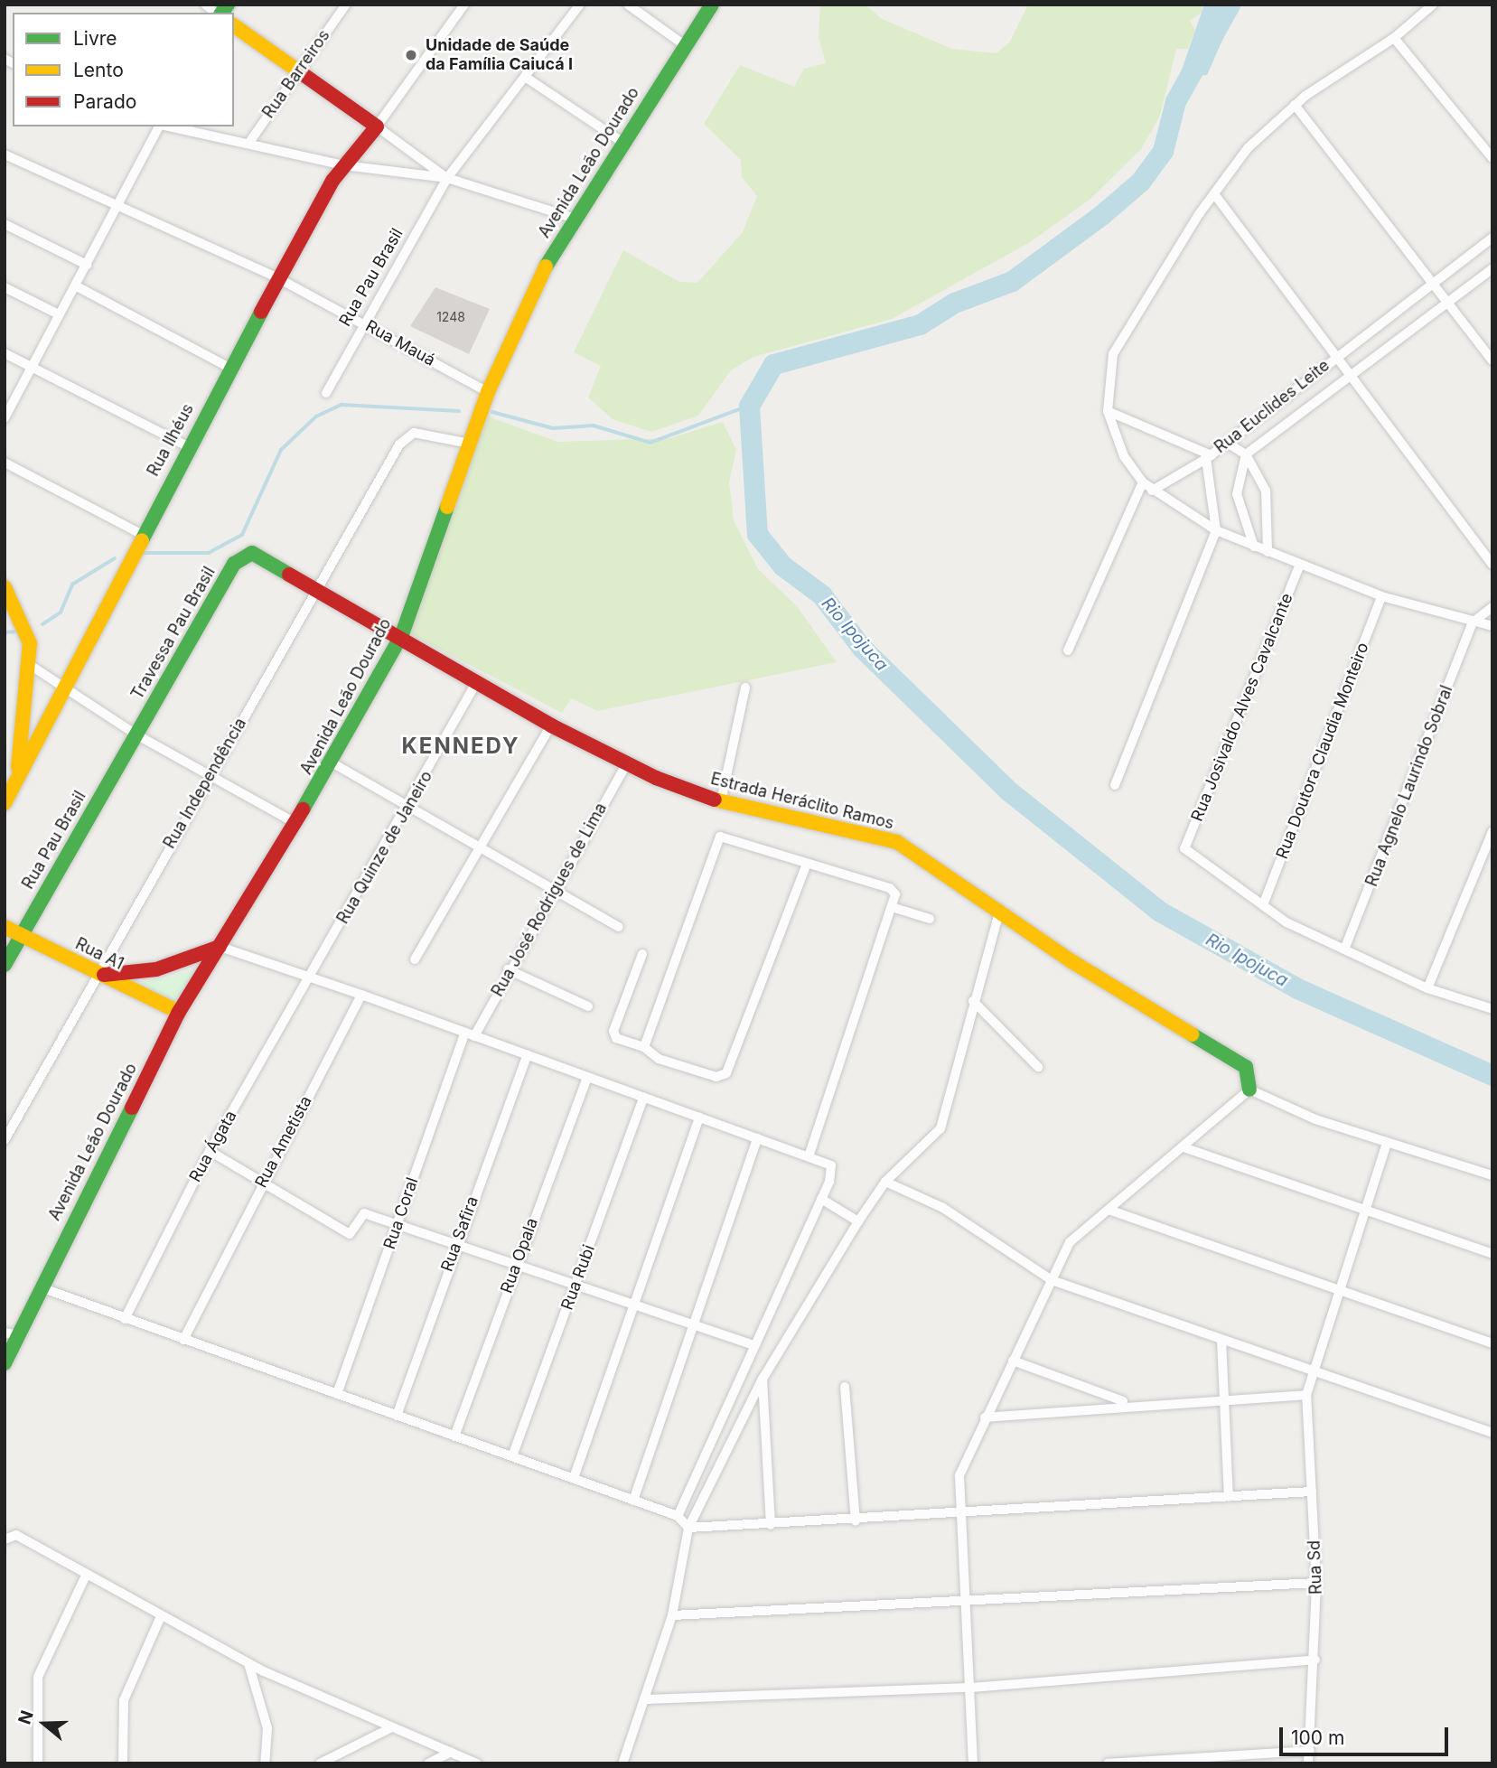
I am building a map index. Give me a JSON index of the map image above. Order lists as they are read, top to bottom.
{
  "streets": {
    "main road": [
      "Avenida Leão Dourado",
      "Rua Pau Brasil",
      "Rua Ilhéus",
      "Travessa Pau Brasil",
      "Estrada Heráclito Ramos",
      "Rua A1"
    ],
    "street": [
      "Rua Barreiros",
      "Rua Mauá",
      "Rua Euclides Leite",
      "Rua Josivaldo Alves Cavalcante",
      "Rua Doutora Claudia Monteiro",
      "Rua Independência",
      "Rua Agnelo Laurindo Sobral",
      "Rua Quinze de Janeiro",
      "Rua José Rodrigues de Lima",
      "Rua Ametista",
      "Rua Ágata",
      "Rua Coral",
      "Rua Safira",
      "Rua Opala",
      "Rua Rubi",
      "Rua Sd"
    ]
  },
  "crossings": [
    ["Avenida Leão Dourado", "Rua Mauá"],
    ["Avenida Leão Dourado", "Rua Independência"],
    ["Avenida Leão Dourado", "Estrada Heráclito Ramos"],
    ["Avenida Leão Dourado", "Rua A1"],
    ["Rua Pau Brasil", "Rua Mauá"],
    ["Rua Pau Brasil", "Travessa Pau Brasil"],
    ["Rua Pau Brasil", "Rua A1"],
    ["Rua Mauá", "Rua Ilhéus"],
    ["Travessa Pau Brasil", "Estrada Heráclito Ramos"],
    ["Rua Josivaldo Alves Cavalcante", "Rua Doutora Claudia Monteiro"],
    ["Rua Independência", "Estrada Heráclito Ramos"],
    ["Rua Independência", "Rua A1"],
    ["Estrada Heráclito Ramos", "Rua Quinze de Janeiro"],
    ["Estrada Heráclito Ramos", "Rua José Rodrigues de Lima"],
    ["Rua Quinze de Janeiro", "Rua Ágata"],
    ["Rua José Rodrigues de Lima", "Rua Coral"]
  ],
  "districts": ["KENNEDY"],
  "water": ["Rio Ipojuca"],
  "places": ["Unidade de Saúde da Família Caiucá I"],
  "house_numbers": ["1248"],
  "legend": ["Livre", "Lento", "Parado"],
  "scale_bar": "100 m",
  "north": "left"
}
